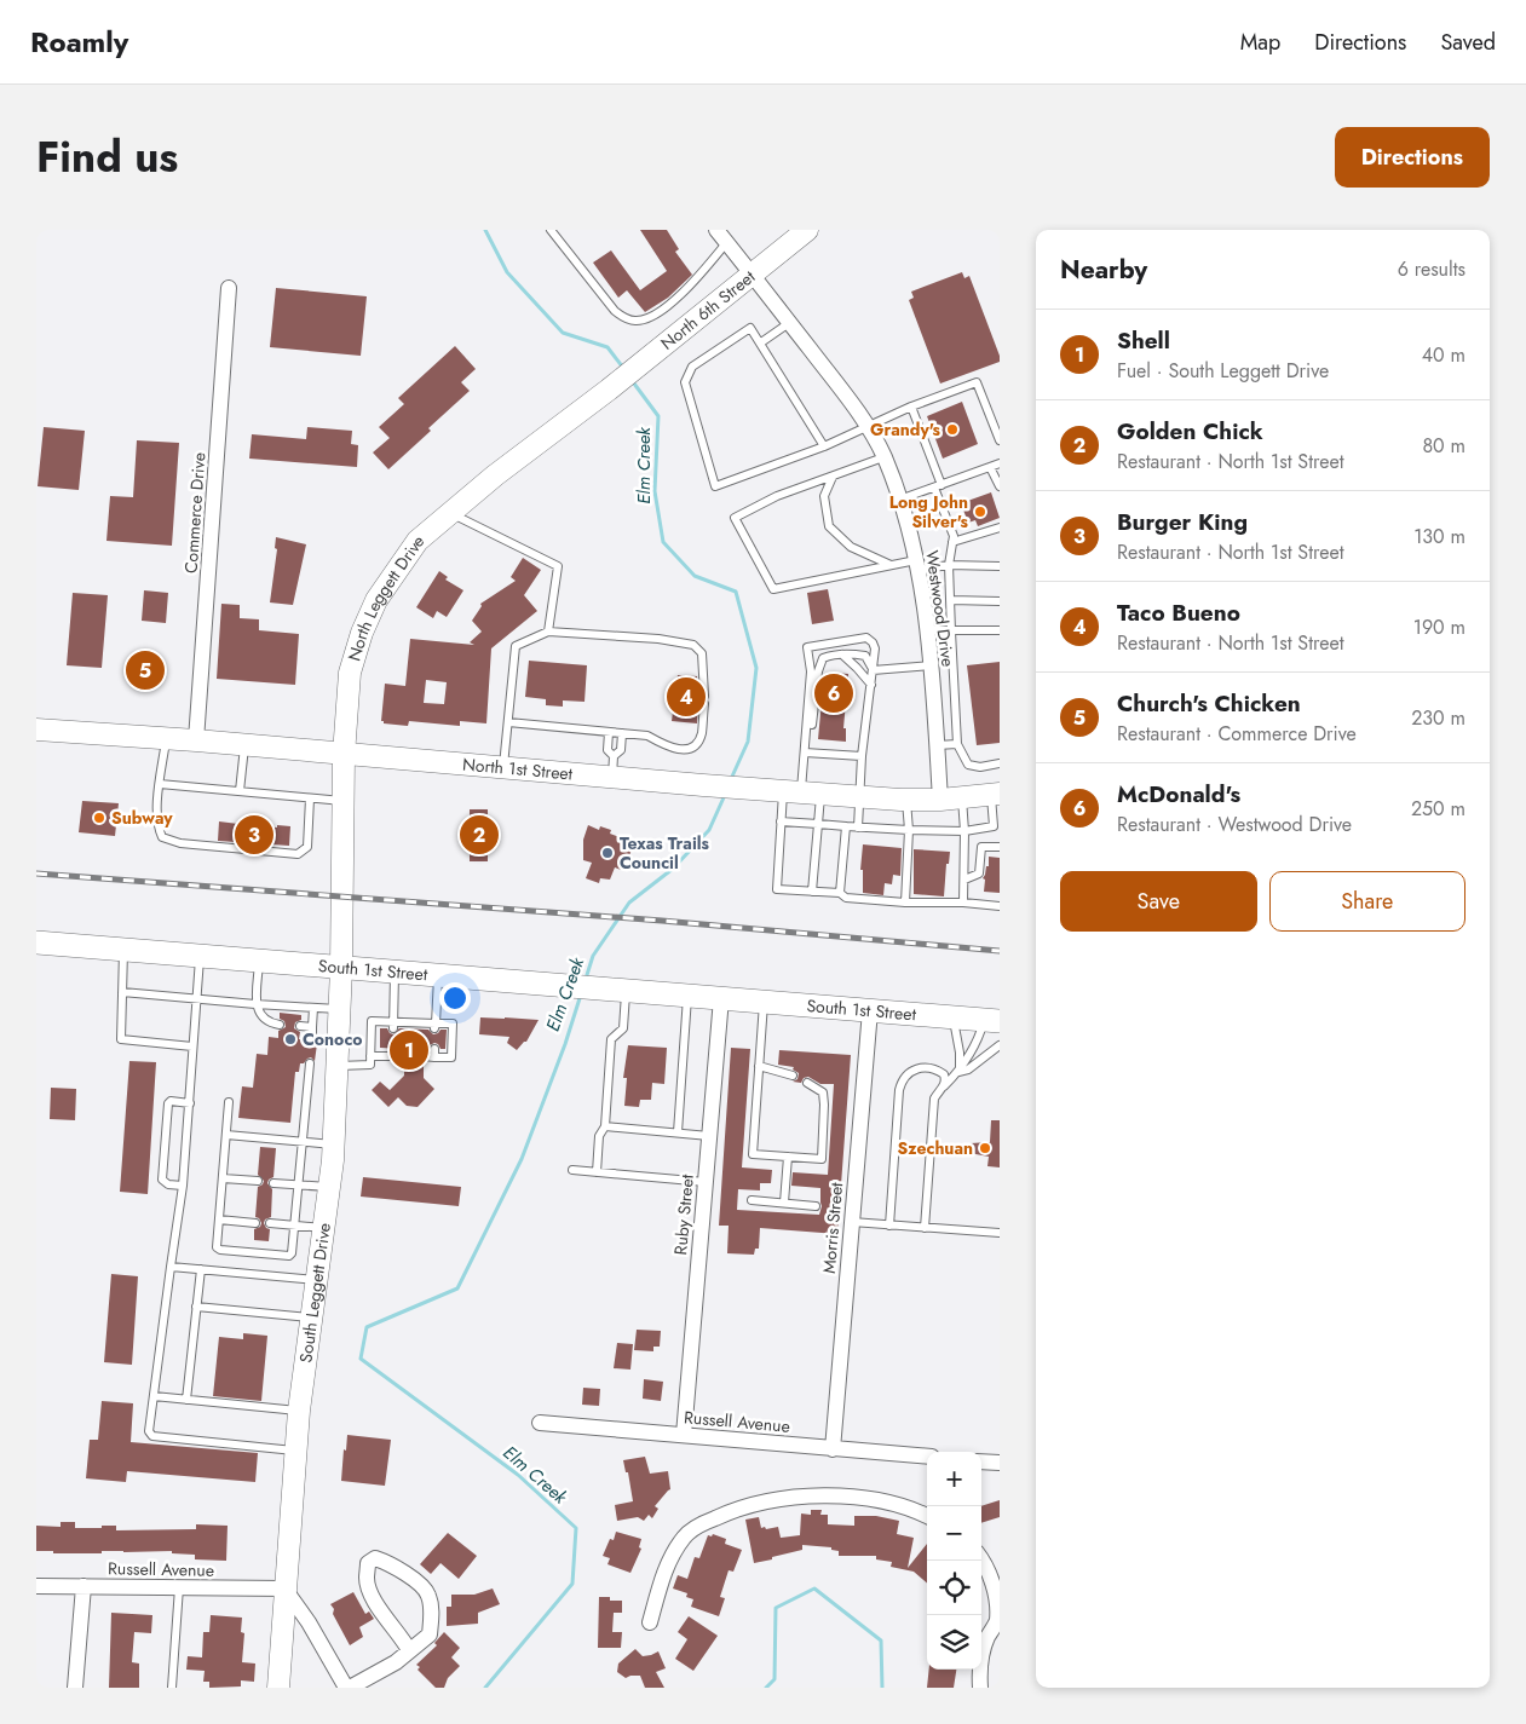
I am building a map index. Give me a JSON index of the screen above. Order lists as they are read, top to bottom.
{
  "streets": {
    "main road": [
      "North 6th Street",
      "North Leggett Drive",
      "North 1st Street",
      "South 1st Street",
      "South Leggett Drive"
    ],
    "street": [
      "Commerce Drive",
      "Westwood Drive",
      "Ruby Street",
      "Morris Street",
      "Russell Avenue"
    ]
  },
  "crossings": [
    ["North 6th Street", "North Leggett Drive"],
    ["North 6th Street", "Westwood Drive"],
    ["Commerce Drive", "North 1st Street"],
    ["North Leggett Drive", "North 1st Street"],
    ["North Leggett Drive", "South Leggett Drive"],
    ["Westwood Drive", "North 1st Street"],
    ["South 1st Street", "Ruby Street"],
    ["South 1st Street", "Morris Street"],
    ["South 1st Street", "South Leggett Drive"],
    ["Ruby Street", "Russell Avenue"],
    ["Morris Street", "Russell Avenue"],
    ["South Leggett Drive", "Russell Avenue"]
  ],
  "water": ["Elm Creek"],
  "places": [
    "Grandy's",
    "Long John Silver's",
    "Subway",
    "Texas Trails Council",
    "Conoco",
    "Szechuan"
  ],
  "page": {
    "header": "Roamly",
    "nav": ["Map", "Directions", "Saved"],
    "title": "Find us",
    "buttons": [
      "Directions",
      ["Save", "Share"]
    ],
    "heading": ["Nearby", "6 results"],
    "list": [
      {
        "mark": "1",
        "name": "Shell",
        "note": "Fuel · South Leggett Drive",
        "value": "40 m"
      },
      {
        "mark": "2",
        "name": "Golden Chick",
        "note": "Restaurant · North 1st Street",
        "value": "80 m"
      },
      {
        "mark": "3",
        "name": "Burger King",
        "note": "Restaurant · North 1st Street",
        "value": "130 m"
      },
      {
        "mark": "4",
        "name": "Taco Bueno",
        "note": "Restaurant · North 1st Street",
        "value": "190 m"
      },
      {
        "mark": "5",
        "name": "Church's Chicken",
        "note": "Restaurant · Commerce Drive",
        "value": "230 m"
      },
      {
        "mark": "6",
        "name": "McDonald's",
        "note": "Restaurant · Westwood Drive",
        "value": "250 m"
      }
    ],
    "pins": [
      "5",
      "6",
      "4",
      "2",
      "3",
      "1"
    ],
    "map_buttons": ["+", "−"]
  }
}
